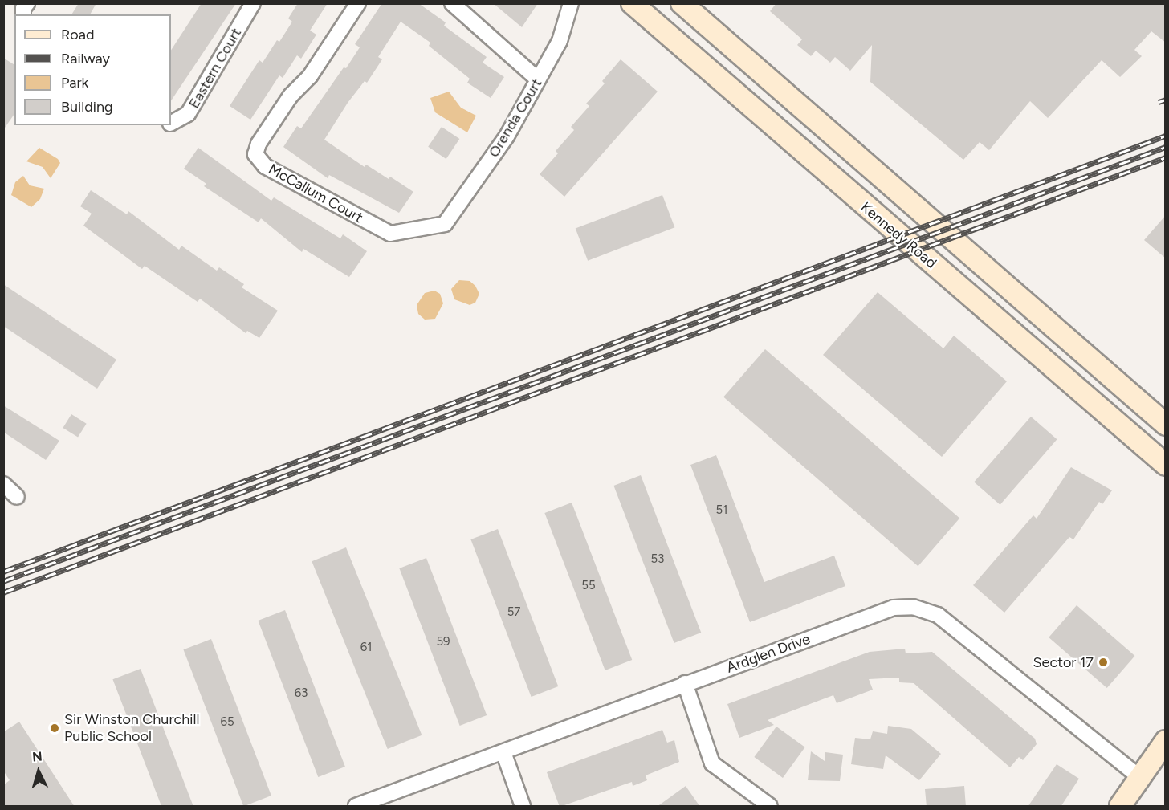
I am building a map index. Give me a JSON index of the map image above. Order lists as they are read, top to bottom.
{
  "streets": {
    "main road": ["Kennedy Road"],
    "street": [
      "Eastern Court",
      "Orenda Court",
      "McCallum Court",
      "Ardglen Drive"
    ]
  },
  "crossings": [
    ["Orenda Court", "McCallum Court"]
  ],
  "places": ["Sector 17", "Sir Winston Churchill Public School"],
  "house_numbers": [
    "51",
    "53",
    "55",
    "57",
    "59",
    "61",
    "63",
    "65"
  ],
  "legend": [
    "Road",
    "Railway",
    "Park",
    "Building"
  ],
  "north": "top"
}
